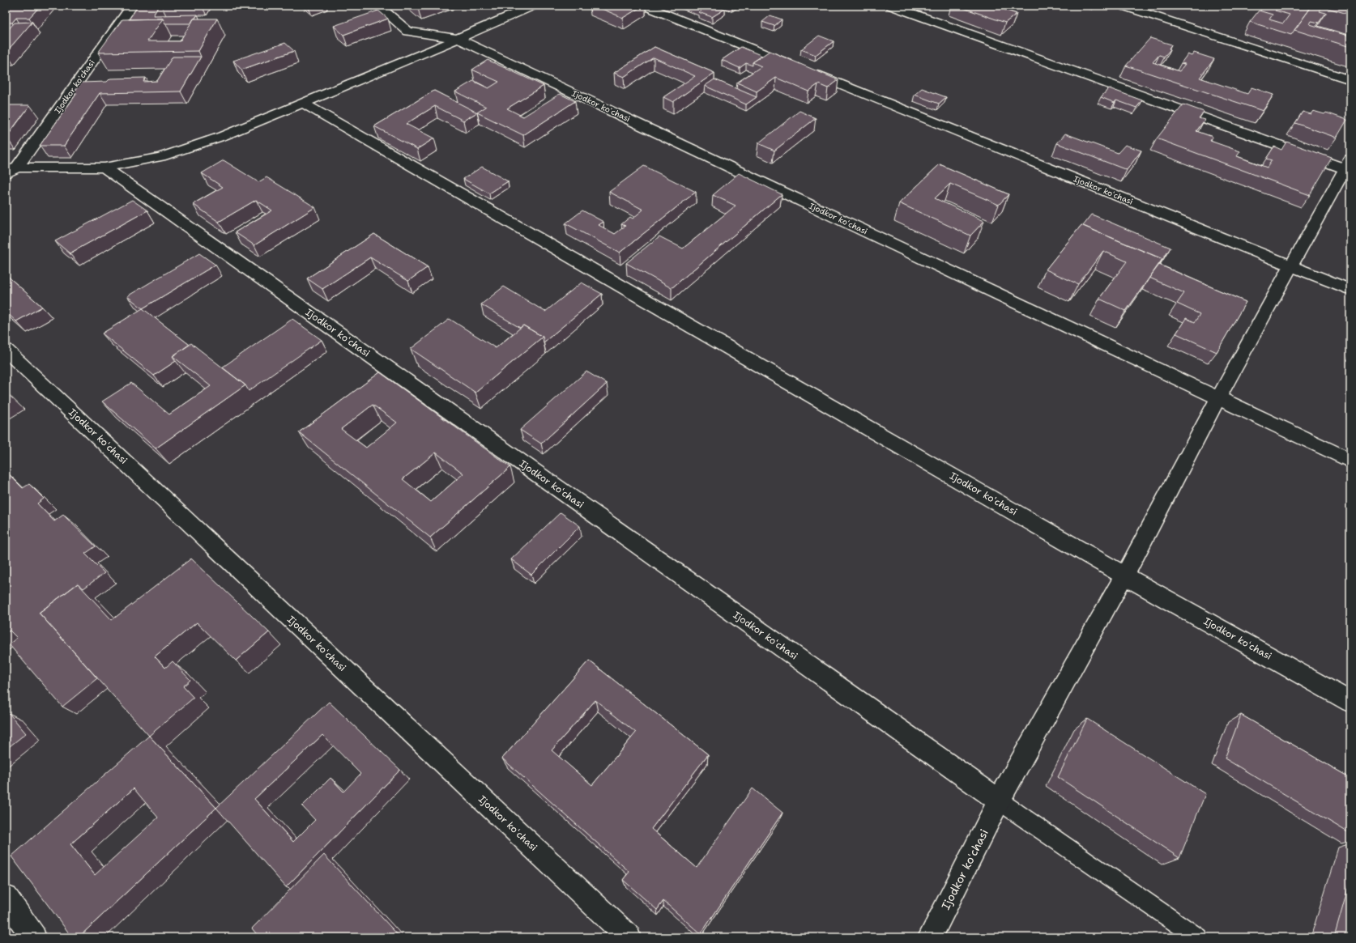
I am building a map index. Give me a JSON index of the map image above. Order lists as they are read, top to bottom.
{
  "streets": {
    "street": ["Ijodkor koʻchasi"]
  }
}
